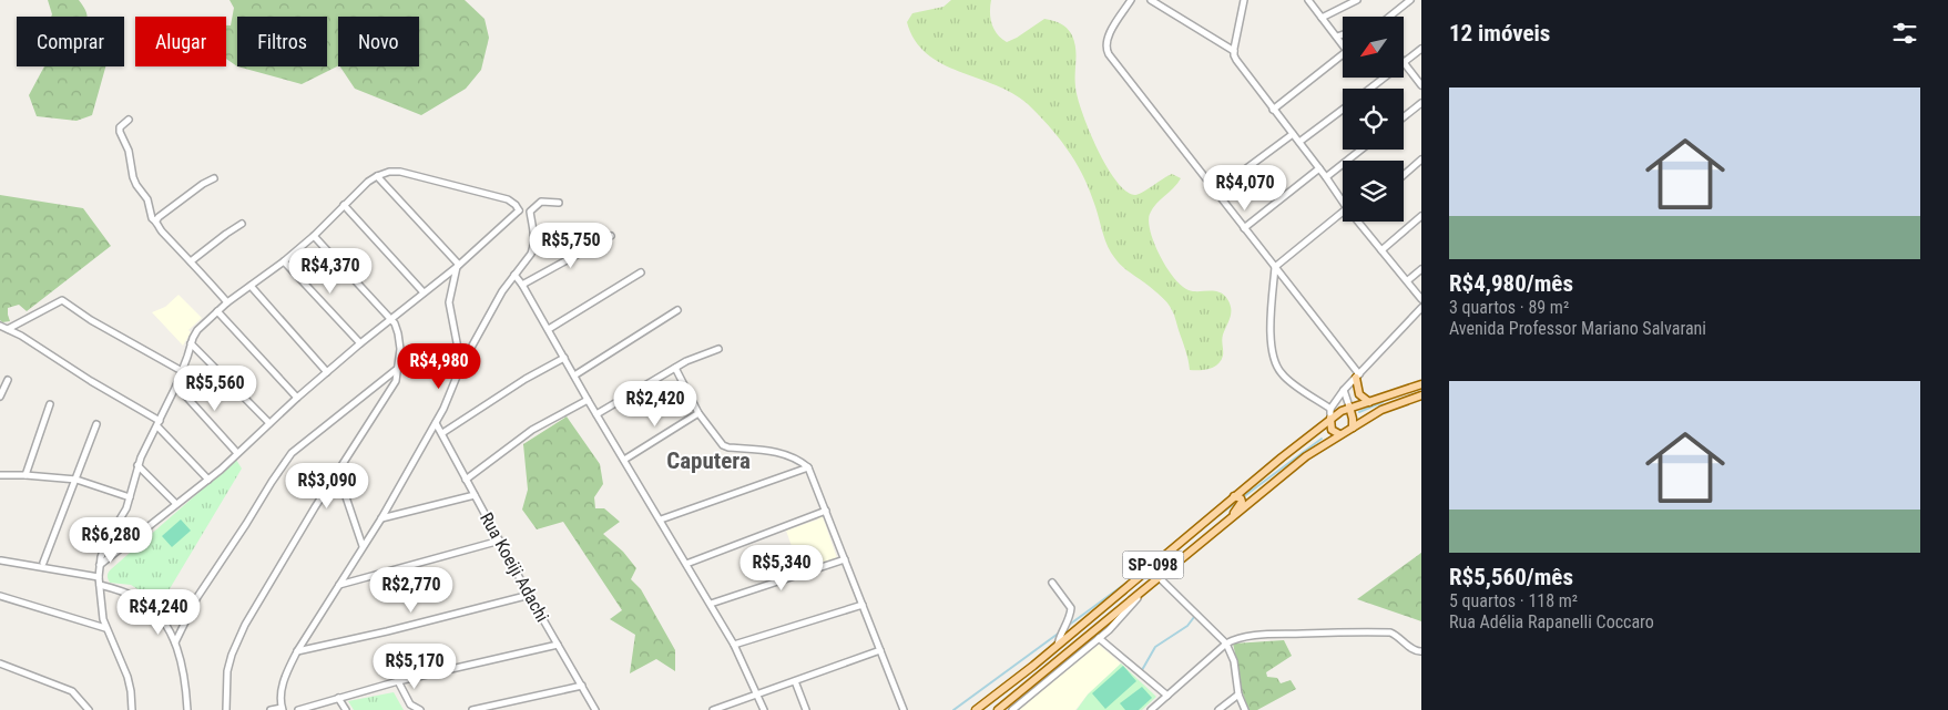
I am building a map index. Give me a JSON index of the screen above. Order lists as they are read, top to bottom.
{
  "streets": {
    "main road": ["SP-098"],
    "street": ["Rua Koeiji Adachi"]
  },
  "districts": ["Caputera"],
  "north": "bottom left",
  "page": {
    "heading": "12 imóveis",
    "chip": [
      "Comprar",
      "Alugar",
      "Filtros",
      "Novo"
    ],
    "list": [
      {
        "name": "R$4,980/mês",
        "note": "3 quartos · 89 m² · Avenida Professor Mariano Salvarani"
      },
      {
        "name": "R$5,560/mês",
        "note": "5 quartos · 118 m² · Rua Adélia Rapanelli Coccaro"
      }
    ],
    "price": [
      "R$4,070",
      "R$5,750",
      "R$4,370",
      "R$4,980",
      "R$5,560",
      "R$2,420",
      "R$3,090",
      "R$6,280",
      "R$5,340",
      "R$2,770",
      "R$4,240",
      "R$5,170"
    ]
  }
}
